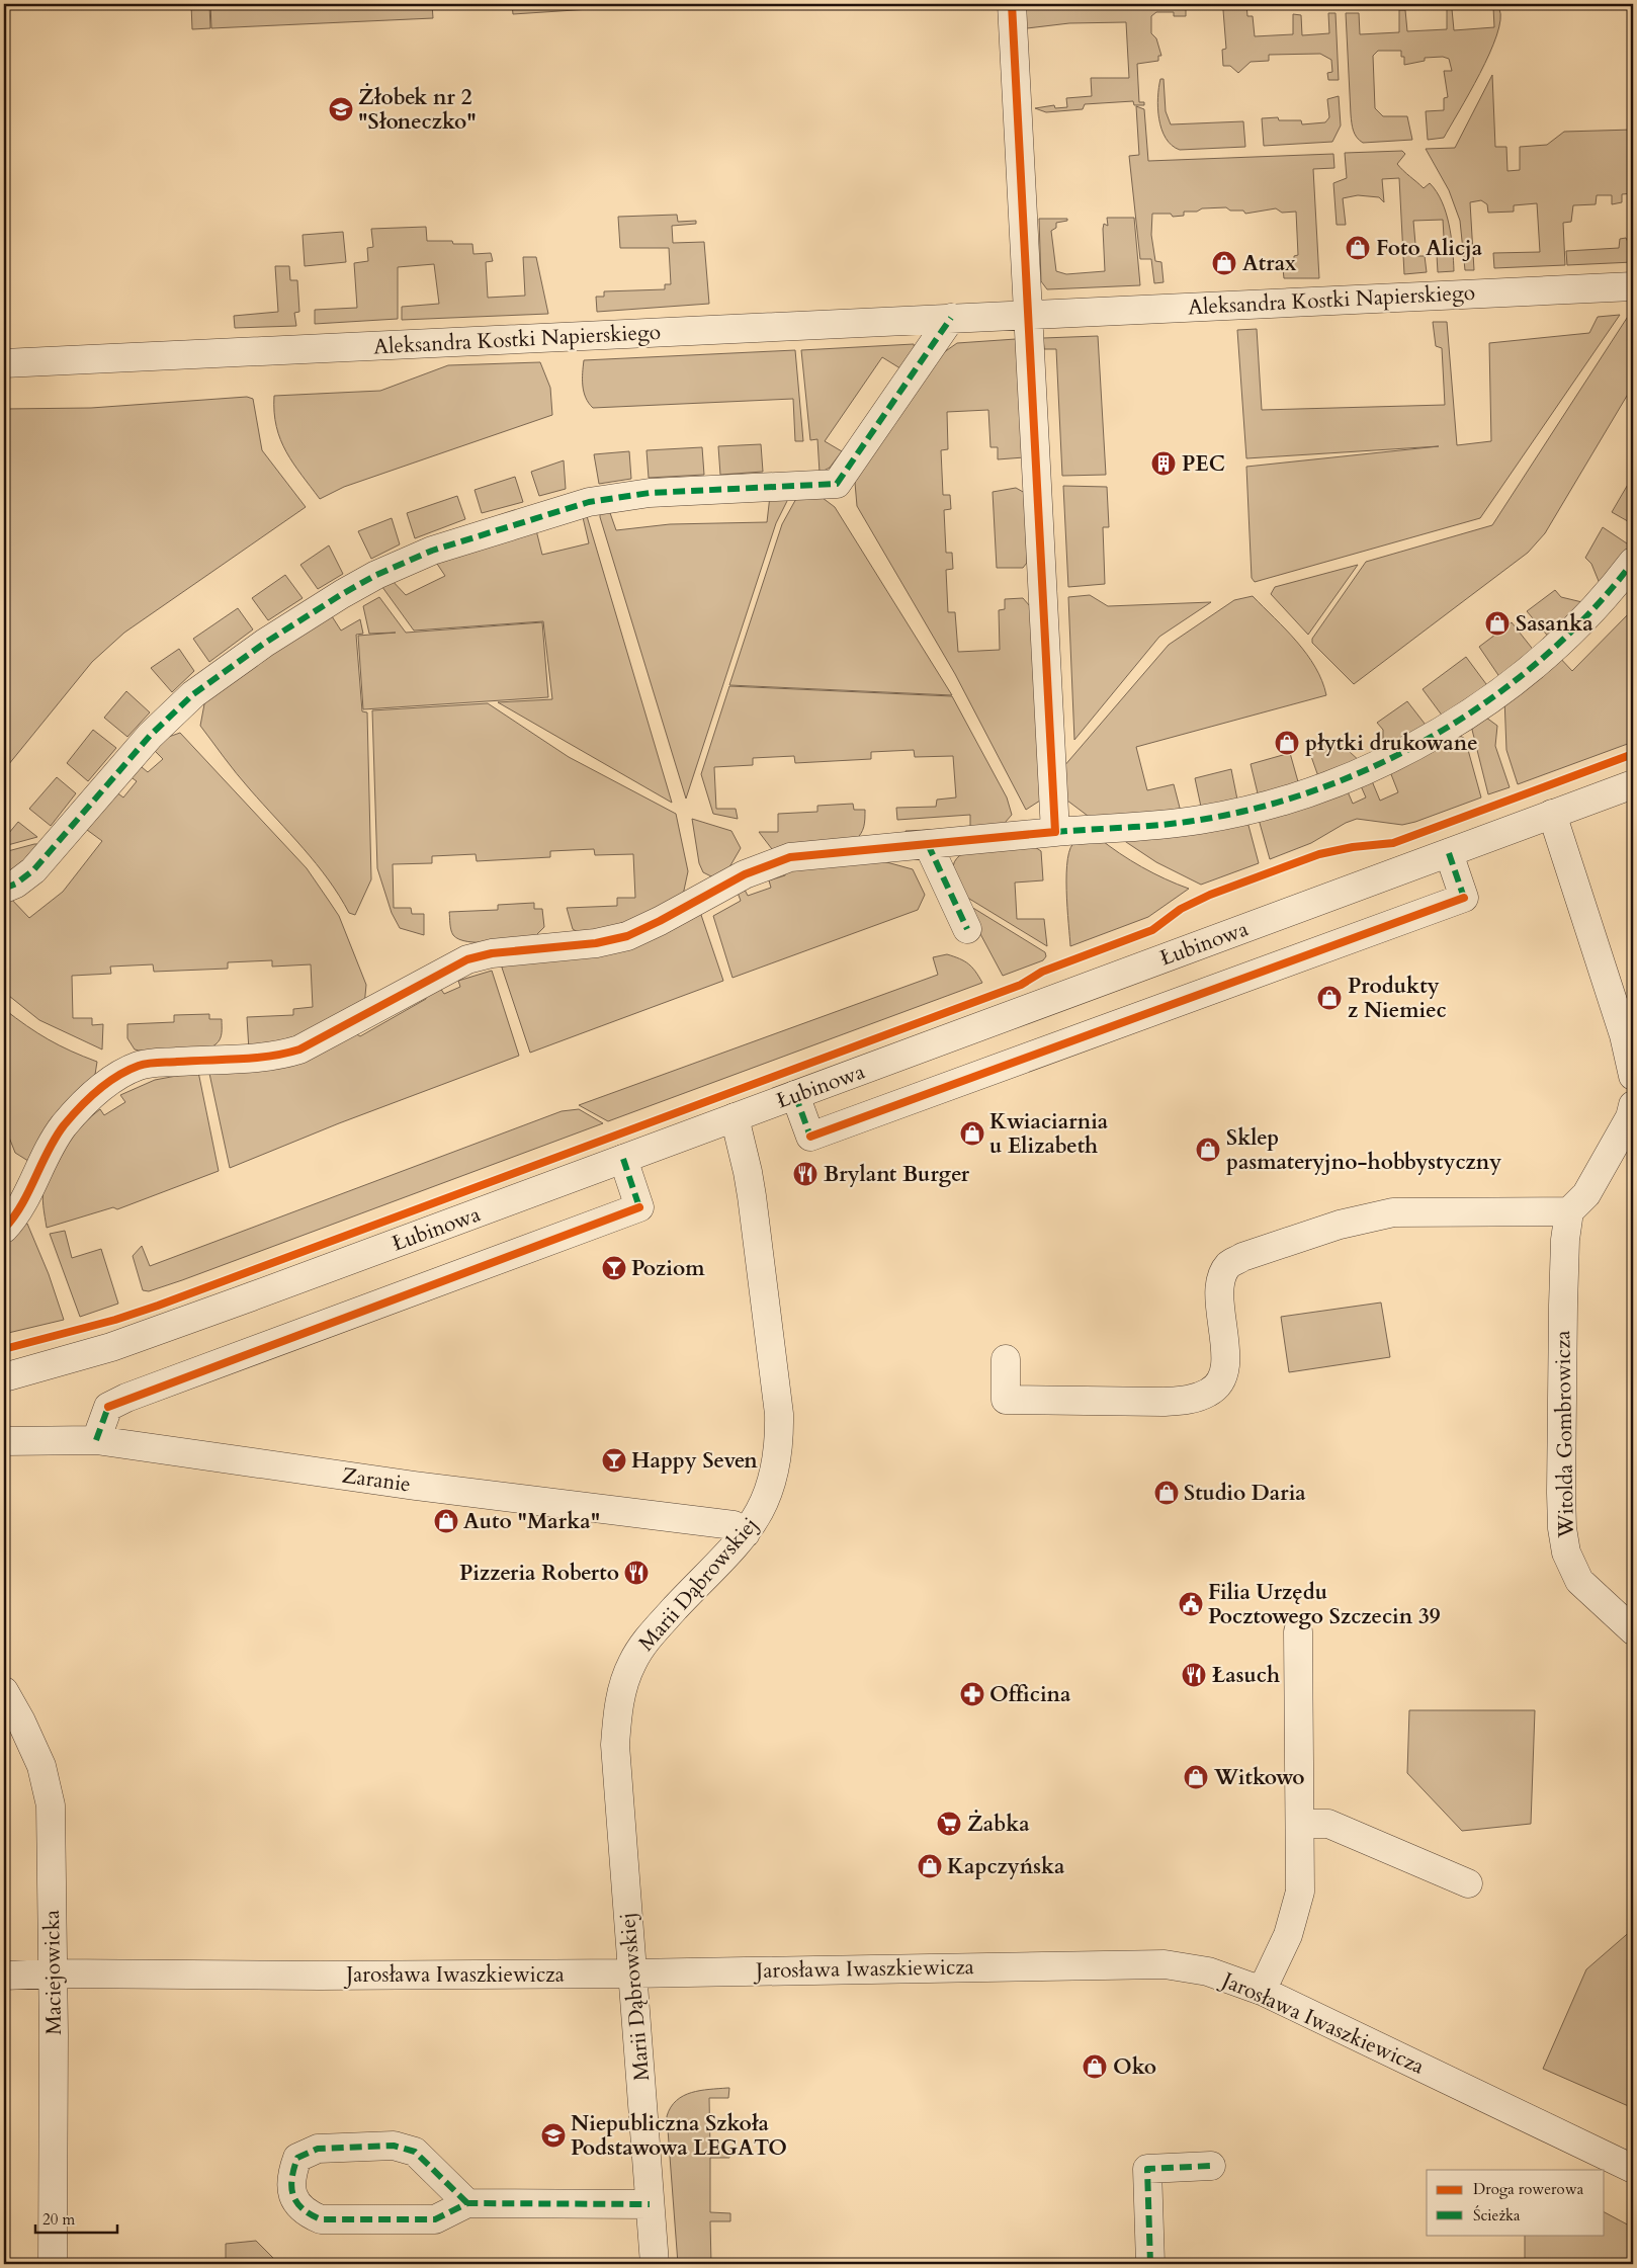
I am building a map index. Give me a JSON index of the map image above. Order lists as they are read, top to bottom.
{
  "streets": {
    "street": [
      "Aleksandra Kostki Napierskiego",
      "Łubinowa",
      "Witolda Gombrowicza",
      "Zaranie",
      "Marii Dąbrowskiej",
      "Jarosława Iwaszkiewicza",
      "Maciejowicka"
    ]
  },
  "crossings": [
    ["Łubinowa", "Marii Dąbrowskiej"],
    ["Zaranie", "Marii Dąbrowskiej"],
    ["Marii Dąbrowskiej", "Jarosława Iwaszkiewicza"],
    ["Jarosława Iwaszkiewicza", "Maciejowicka"]
  ],
  "places": {
    "school or university": ["Żłobek nr 2 \"Słoneczko\"", "Niepubliczna Szkoła Podstawowa LEGATO"],
    "shop": [
      "Foto Alicja",
      "Atrax",
      "Sasanka",
      "płytki drukowane",
      "Produkty z Niemiec",
      "Kwiaciarnia u Elizabeth",
      "Sklep pasmateryjno-hobbystyczny",
      "Studio Daria",
      "Auto \"Marka\"",
      "Witkowo",
      "Kapczyńska",
      "Oko"
    ],
    "building": ["PEC"],
    "restaurant": ["Brylant Burger", "Pizzeria Roberto", "Łasuch"],
    "bar": ["Poziom", "Happy Seven"],
    "public building": ["Filia Urzędu Pocztowego Szczecin 39"],
    "pharmacy": ["Officina"],
    "supermarket": ["Żabka"]
  },
  "legend": ["Droga rowerowa", "Ścieżka"],
  "scale_bar": "20 m"
}
